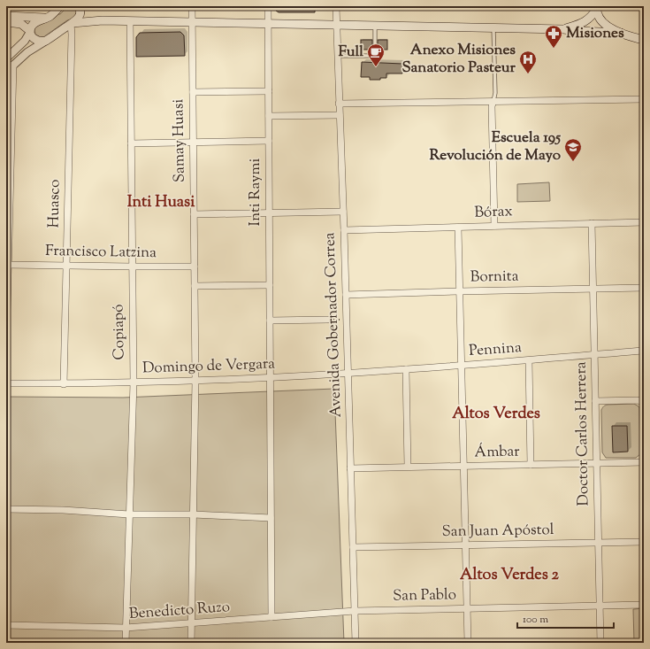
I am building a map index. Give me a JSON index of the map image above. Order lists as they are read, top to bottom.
{
  "streets": {
    "street": [
      "Samay Huasi",
      "Inti Raymi",
      "Huasco",
      "Bórax",
      "Francisco Latzina",
      "Bornita",
      "Avenida Gobernador Correa",
      "Copiapó",
      "Pennina",
      "Domingo de Vergara",
      "Doctor Carlos Herrera",
      "Ámbar",
      "San Juan Apóstol",
      "San Pablo",
      "Benedicto Ruzo"
    ]
  },
  "crossings": [
    ["Samay Huasi", "Francisco Latzina"],
    ["Samay Huasi", "Domingo de Vergara"],
    ["Samay Huasi", "Benedicto Ruzo"],
    ["Inti Raymi", "Domingo de Vergara"],
    ["Inti Raymi", "Benedicto Ruzo"],
    ["Huasco", "Francisco Latzina"],
    ["Huasco", "Domingo de Vergara"],
    ["Bórax", "Avenida Gobernador Correa"],
    ["Bórax", "Doctor Carlos Herrera"],
    ["Francisco Latzina", "Copiapó"],
    ["Bornita", "Avenida Gobernador Correa"],
    ["Bornita", "Doctor Carlos Herrera"],
    ["Avenida Gobernador Correa", "Pennina"],
    ["Avenida Gobernador Correa", "Domingo de Vergara"],
    ["Avenida Gobernador Correa", "Ámbar"],
    ["Avenida Gobernador Correa", "San Juan Apóstol"],
    ["Avenida Gobernador Correa", "San Pablo"],
    ["Avenida Gobernador Correa", "Benedicto Ruzo"],
    ["Copiapó", "Domingo de Vergara"],
    ["Copiapó", "Benedicto Ruzo"],
    ["Pennina", "Domingo de Vergara"],
    ["Pennina", "Doctor Carlos Herrera"],
    ["Doctor Carlos Herrera", "Ámbar"],
    ["Doctor Carlos Herrera", "San Juan Apóstol"],
    ["Doctor Carlos Herrera", "San Pablo"],
    ["San Pablo", "Benedicto Ruzo"]
  ],
  "districts": ["Inti Huasi", "Altos Verdes", "Altos Verdes 2"],
  "places": {
    "pharmacy": ["Misiones"],
    "cafe": ["Full"],
    "hospital": ["Anexo Misiones Sanatorio Pasteur"],
    "school or university": ["Escuela 195 Revolución de Mayo"]
  },
  "scale_bar": "100 m"
}
